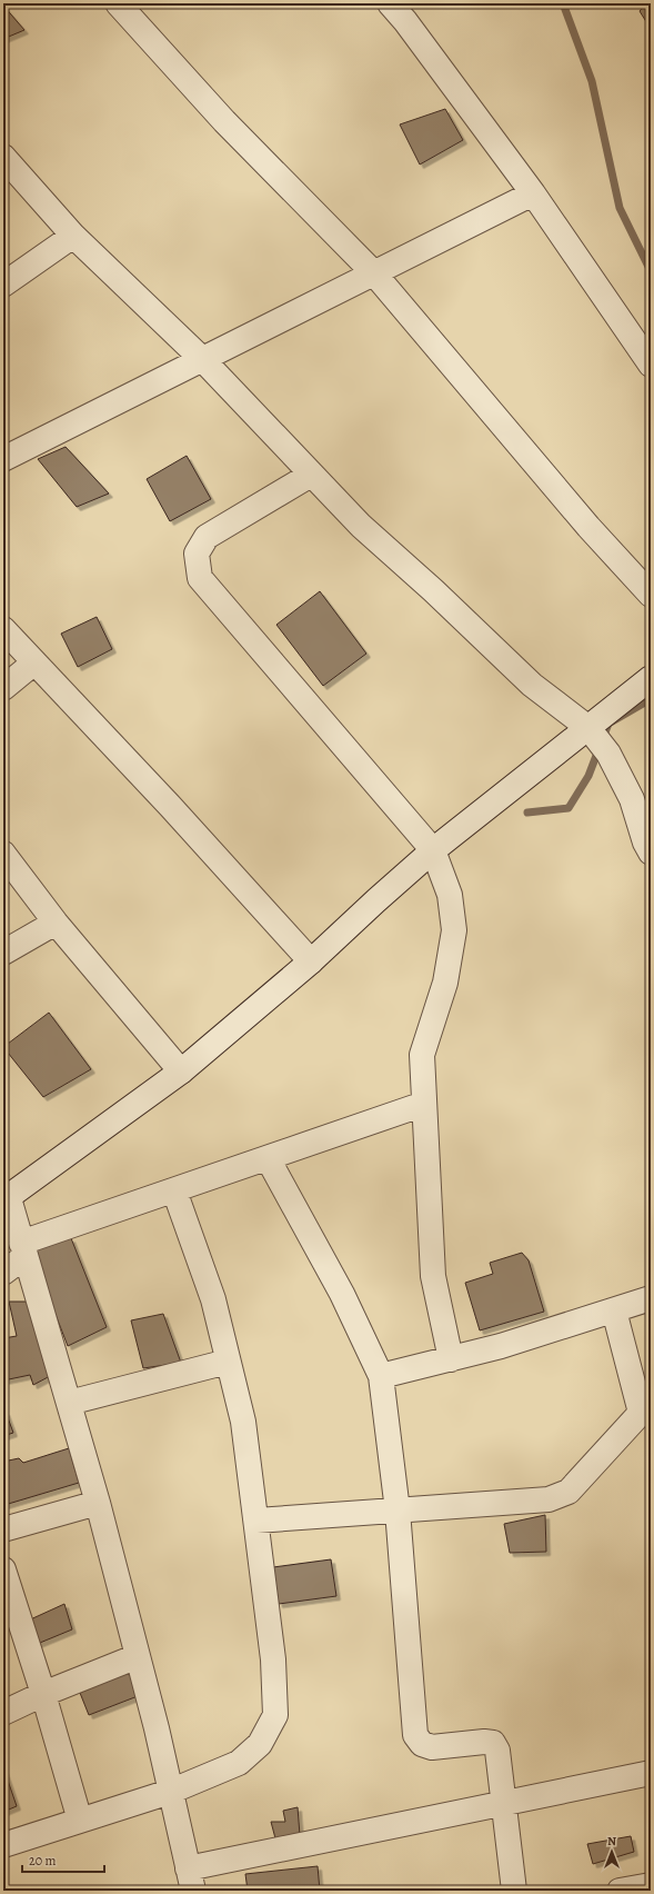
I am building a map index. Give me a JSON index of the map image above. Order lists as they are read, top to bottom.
{
  "scale_bar": "20 m",
  "north": "top"
}
